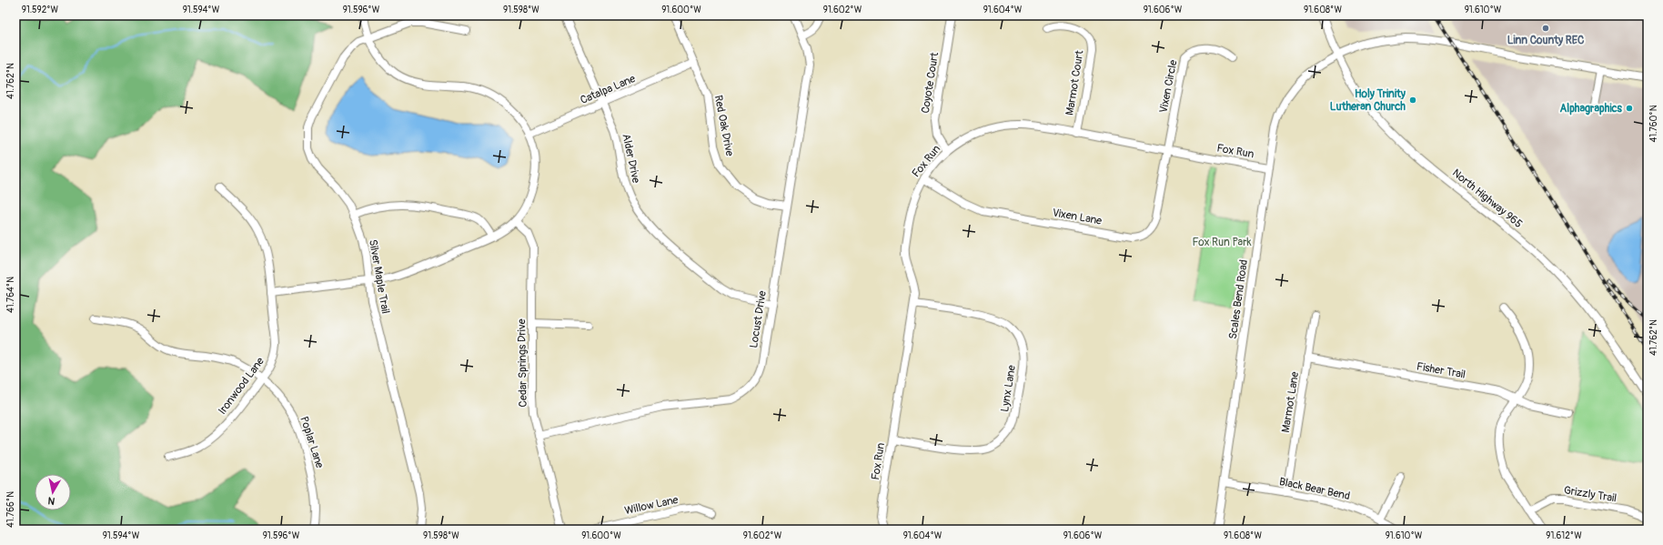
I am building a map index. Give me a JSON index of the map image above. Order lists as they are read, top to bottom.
{
  "streets": {
    "street": [
      "Coyote Court",
      "Marmot Court",
      "Vixen Circle",
      "Catalpa Lane",
      "Red Oak Drive",
      "Fox Run",
      "Alder Drive",
      "North Highway 965",
      "Vixen Lane",
      "Silver Maple Trail",
      "Scales Bend Road",
      "Locust Drive",
      "Cedar Springs Drive",
      "Fisher Trail",
      "Ironwood Lane",
      "Lynx Lane",
      "Marmot Lane",
      "Poplar Lane",
      "Black Bear Bend",
      "Grizzly Trail",
      "Willow Lane"
    ]
  },
  "crossings": [
    ["Coyote Court", "Fox Run"],
    ["Marmot Court", "Fox Run"],
    ["Vixen Circle", "Fox Run"],
    ["Vixen Circle", "Vixen Lane"],
    ["Catalpa Lane", "Red Oak Drive"],
    ["Catalpa Lane", "Alder Drive"],
    ["Red Oak Drive", "Locust Drive"],
    ["Fox Run", "Vixen Lane"],
    ["Fox Run", "Scales Bend Road"],
    ["Fox Run", "Lynx Lane"],
    ["Alder Drive", "Locust Drive"],
    ["North Highway 965", "Scales Bend Road"],
    ["Scales Bend Road", "Black Bear Bend"],
    ["Locust Drive", "Cedar Springs Drive"],
    ["Fisher Trail", "Marmot Lane"],
    ["Ironwood Lane", "Poplar Lane"],
    ["Marmot Lane", "Black Bear Bend"]
  ],
  "parks": ["Fox Run Park"],
  "places": ["Linn County REC", "Holy Trinity Lutheran Church", "Alphagraphics"],
  "north": "bottom",
  "coordinates": [
    "91.592°W",
    "91.594°W",
    "91.596°W",
    "91.598°W",
    "91.600°W",
    "91.602°W",
    "91.604°W",
    "91.606°W",
    "91.608°W",
    "91.610°W",
    "41.762°N",
    "41.760°N",
    "41.764°N",
    "41.766°N",
    "91.612°W"
  ]
}
